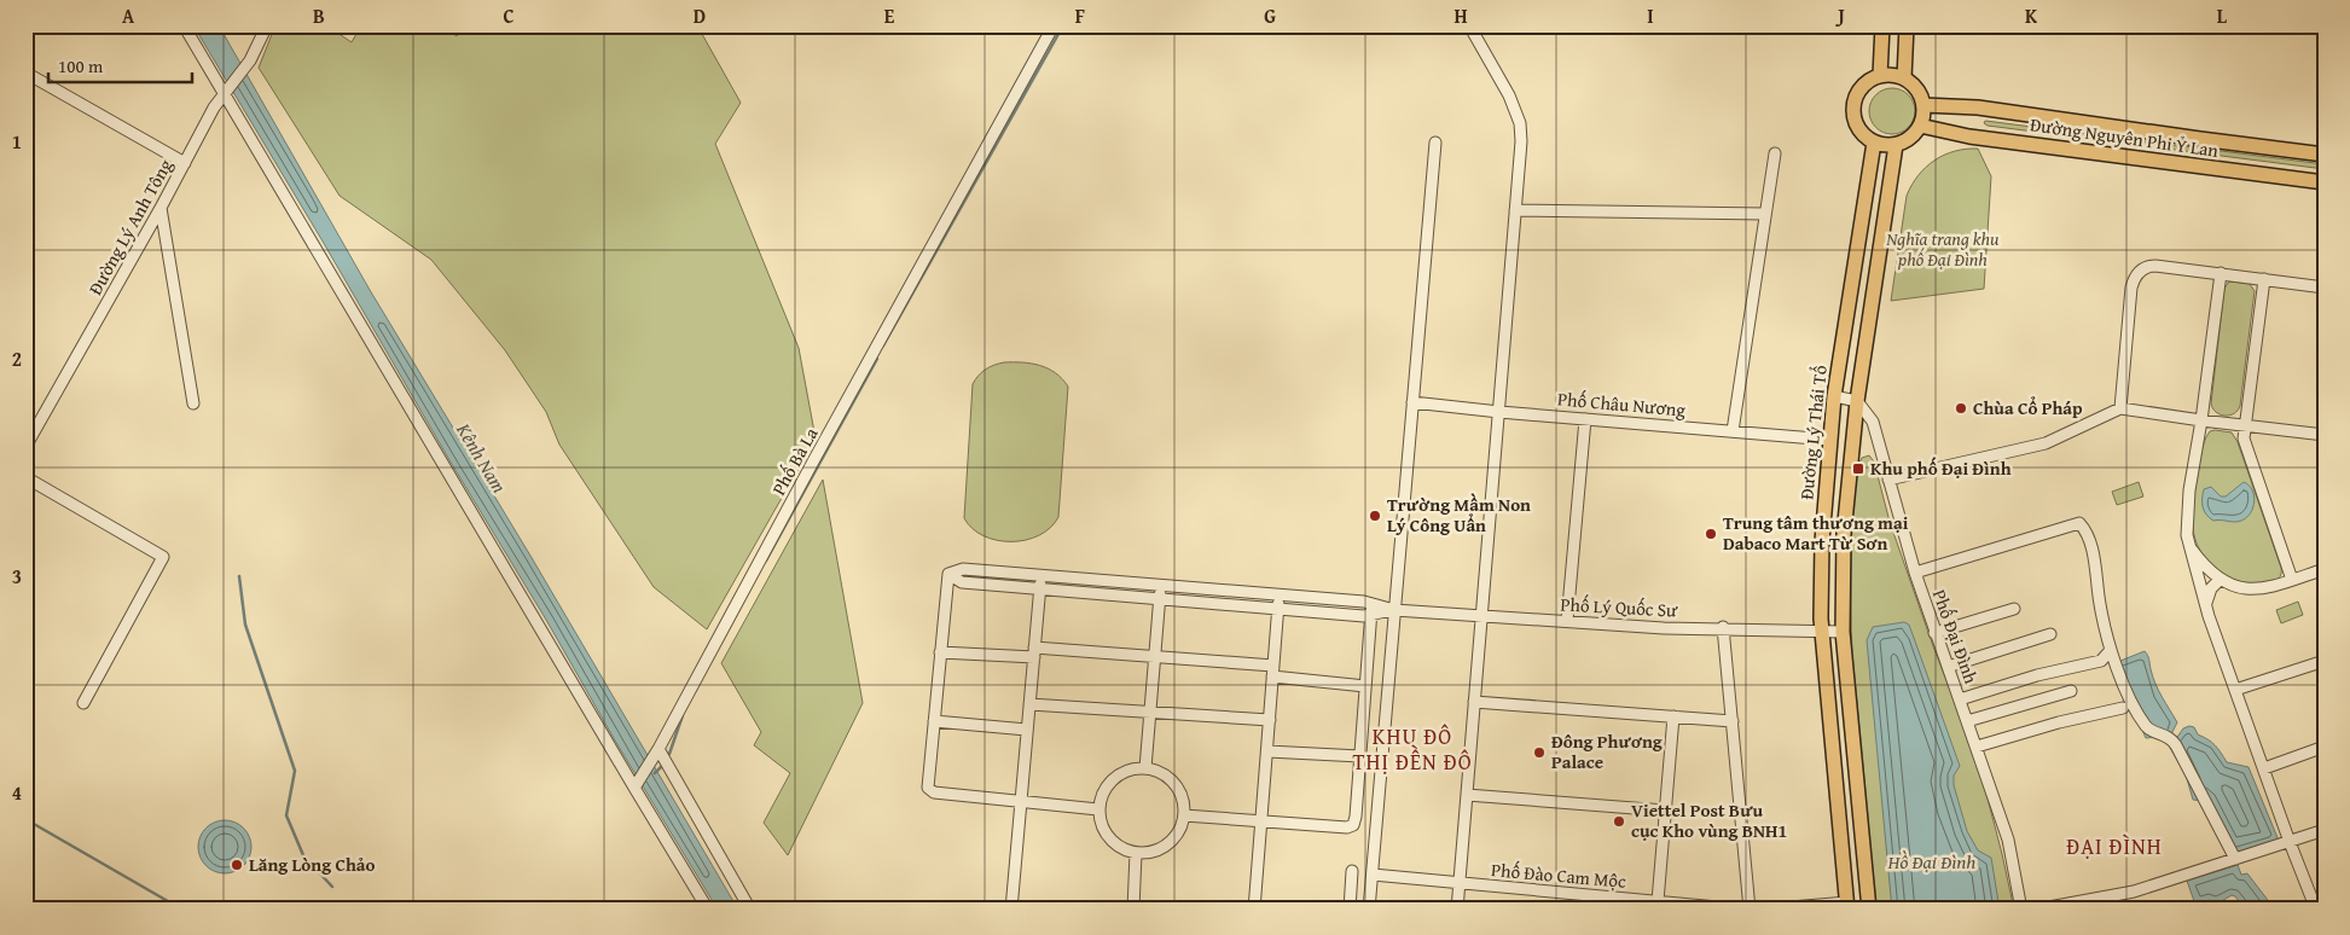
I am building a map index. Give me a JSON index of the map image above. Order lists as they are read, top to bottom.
{
  "streets": {
    "main road": ["Đường Nguyên Phi Ỷ Lan", "Đường Lý Thái Tổ"],
    "street": [
      "Đường Lý Anh Tông",
      "Phố Châu Nương",
      "Phố Bà La",
      "Phố Lý Quốc Sư",
      "Phố Đại Đình",
      "Phố Đào Cam Mộc"
    ]
  },
  "crossings": [
    ["Đường Nguyên Phi Ỷ Lan", "Đường Lý Thái Tổ"],
    ["Phố Châu Nương", "Đường Lý Thái Tổ"],
    ["Đường Lý Thái Tổ", "Phố Lý Quốc Sư"]
  ],
  "districts": ["KHU ĐÔ THỊ ĐỀN ĐÔ", "ĐẠI ĐÌNH"],
  "water": ["Kênh Nam", "Hồ Đại Đình"],
  "parks": ["Nghĩa trang khu phố Đại Đình"],
  "places": {
    "other": [
      "Chùa Cổ Pháp",
      "Trường Mầm Non Lý Công Uẩn",
      "Trung tâm thương mại Dabaco Mart Từ Sơn",
      "Đông Phương Palace",
      "Viettel Post Bưu cục Kho vùng BNH1",
      "Lăng Lòng Chảo"
    ],
    "transit": ["Khu phố Đại Đình"]
  },
  "scale_bar": "100 m",
  "grid": {
    "columns": [
      "A",
      "B",
      "C",
      "D",
      "E",
      "F",
      "G",
      "H",
      "I",
      "J",
      "K",
      "L"
    ],
    "rows": [
      "1",
      "2",
      "3",
      "4"
    ]
  }
}
